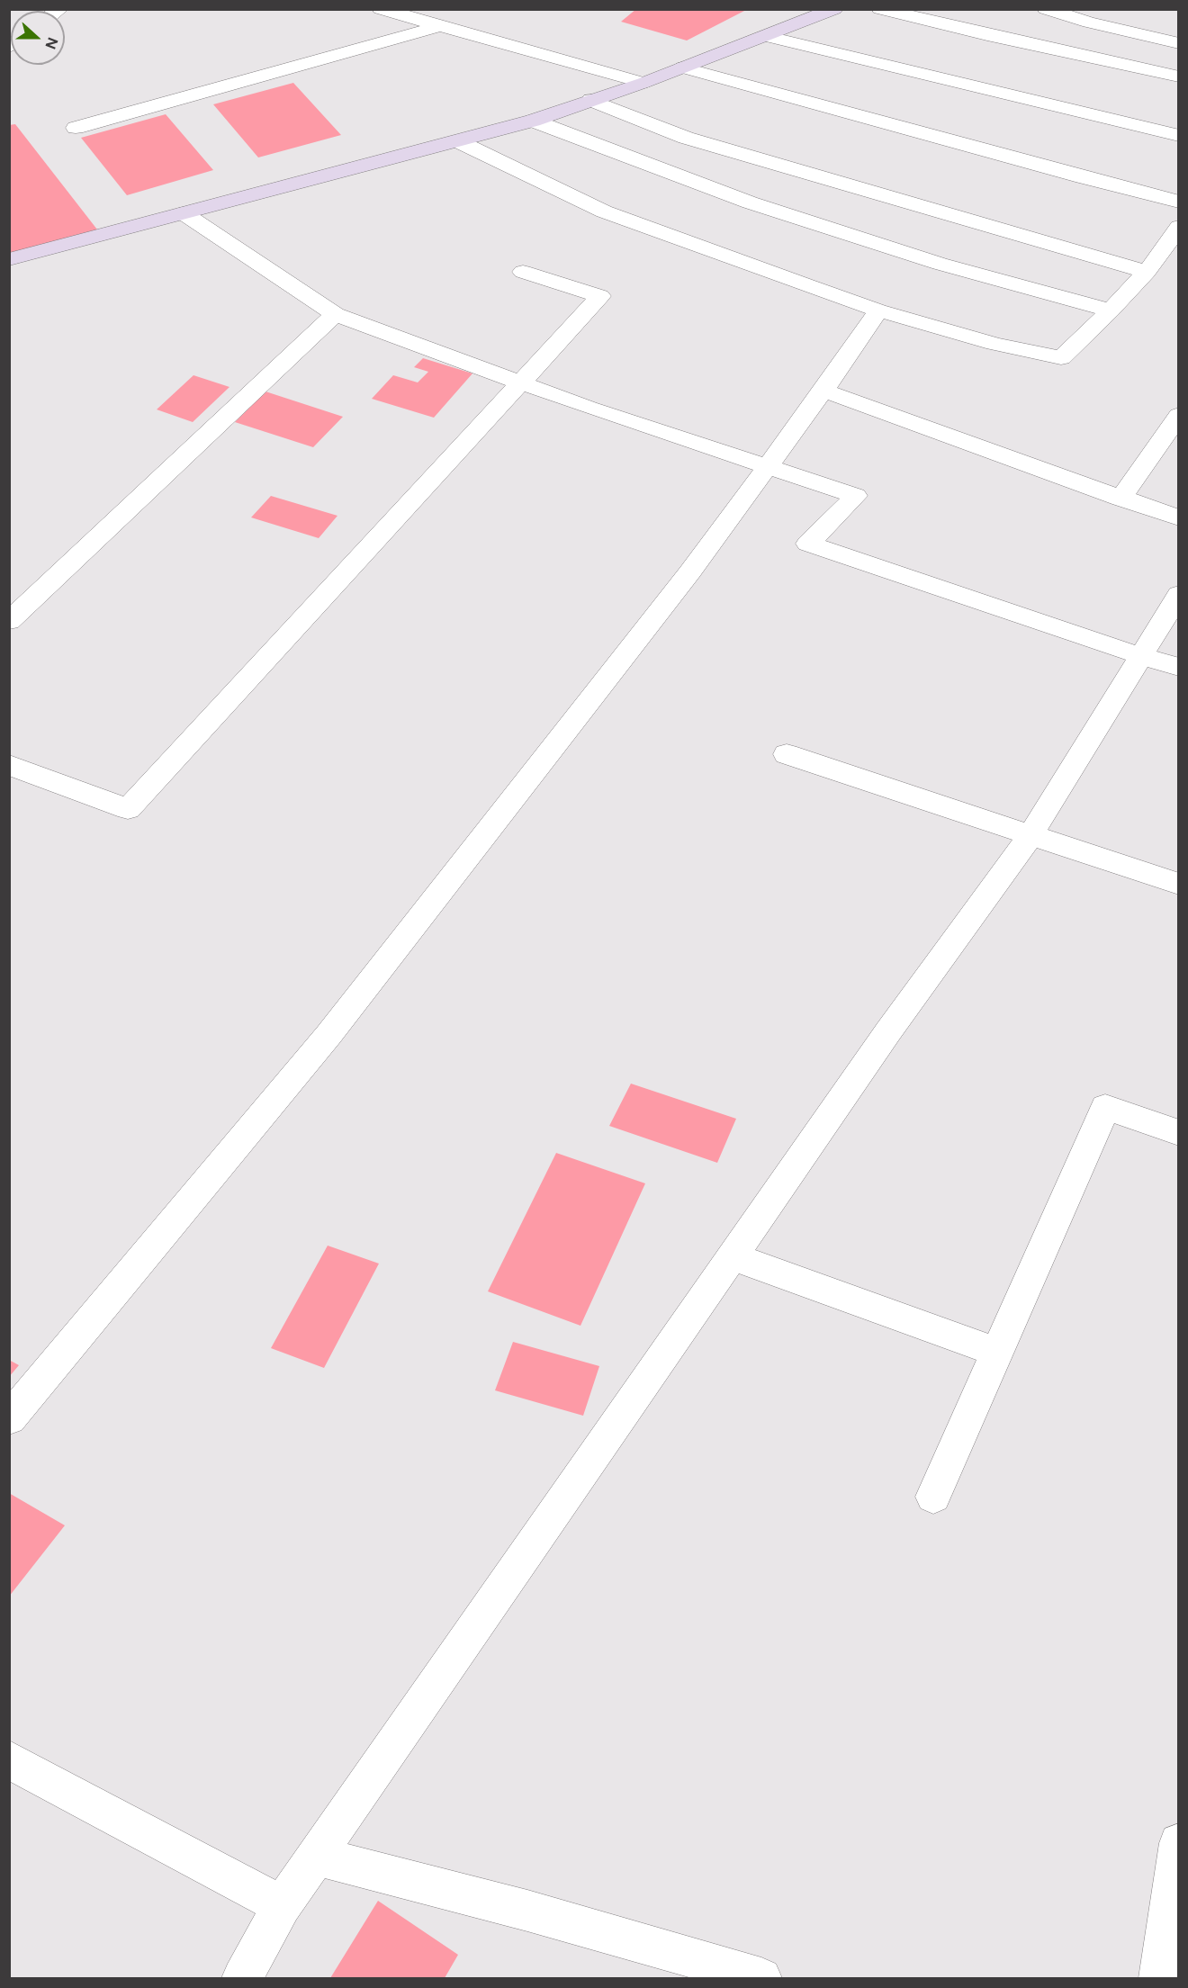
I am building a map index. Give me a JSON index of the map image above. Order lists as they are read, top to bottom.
{
  "north": "right"
}
